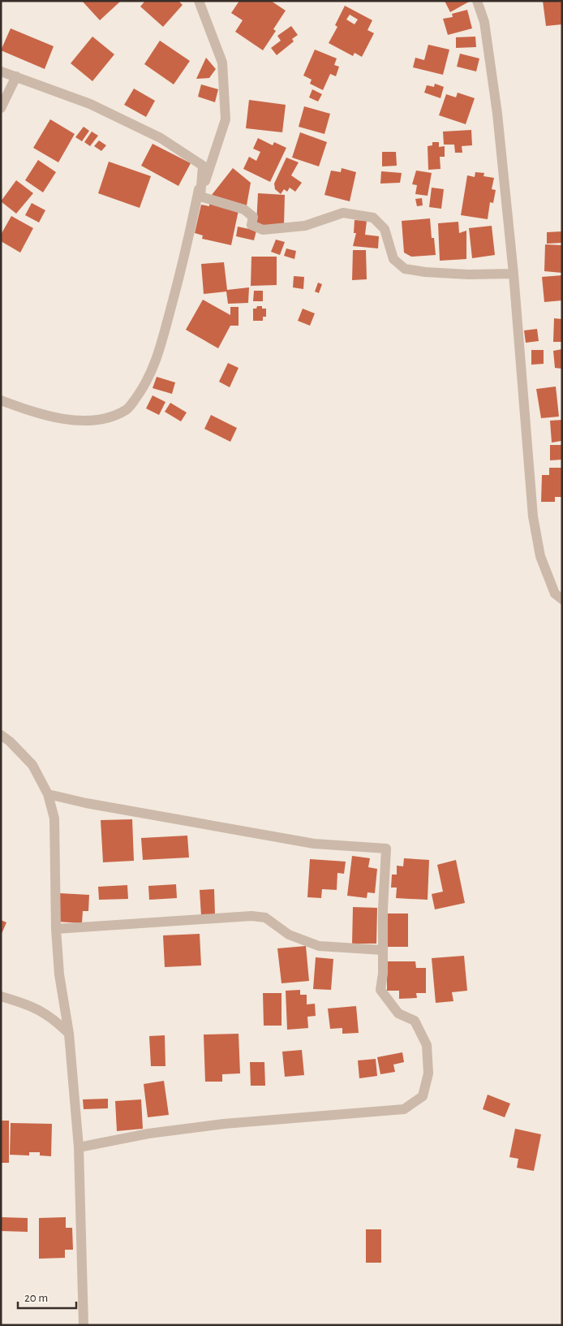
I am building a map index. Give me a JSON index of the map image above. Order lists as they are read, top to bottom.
{
  "scale_bar": "20 m"
}
